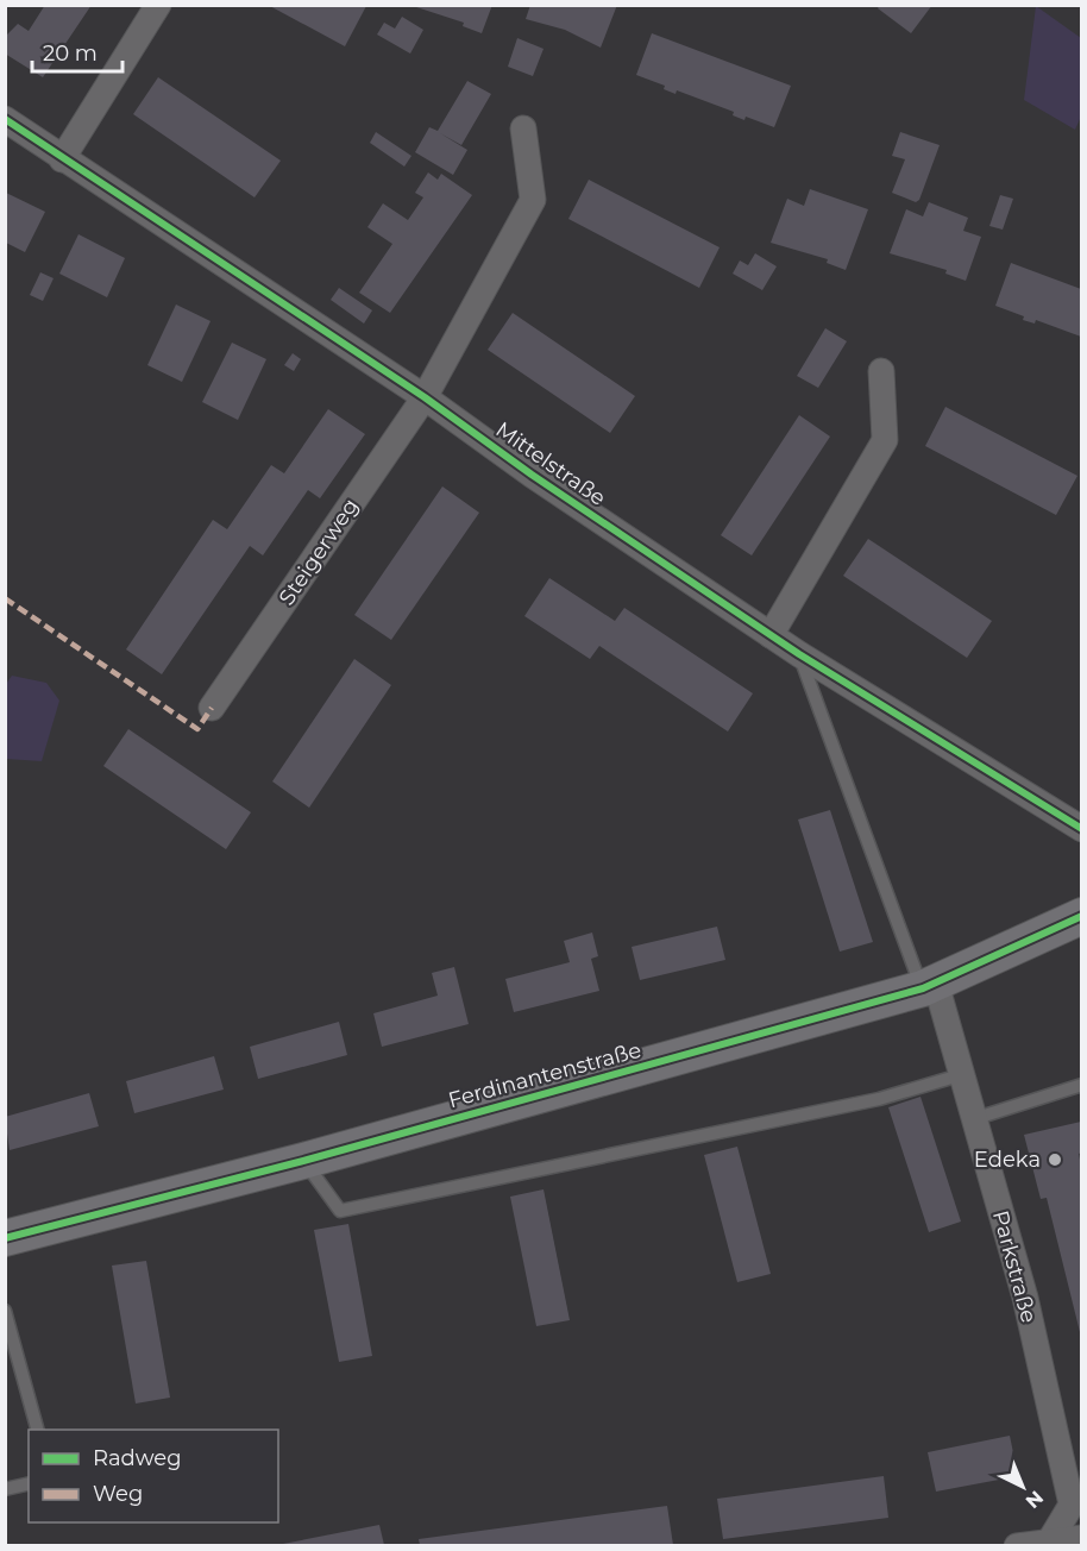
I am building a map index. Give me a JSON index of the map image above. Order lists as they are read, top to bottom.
{
  "streets": {
    "street": [
      "Mittelstraße",
      "Steigerweg",
      "Ferdinantenstraße",
      "Parkstraße"
    ]
  },
  "crossings": [
    ["Mittelstraße", "Steigerweg"],
    ["Ferdinantenstraße", "Parkstraße"]
  ],
  "places": ["Edeka"],
  "legend": ["Radweg", "Weg"],
  "scale_bar": "20 m",
  "north": "bottom right"
}
